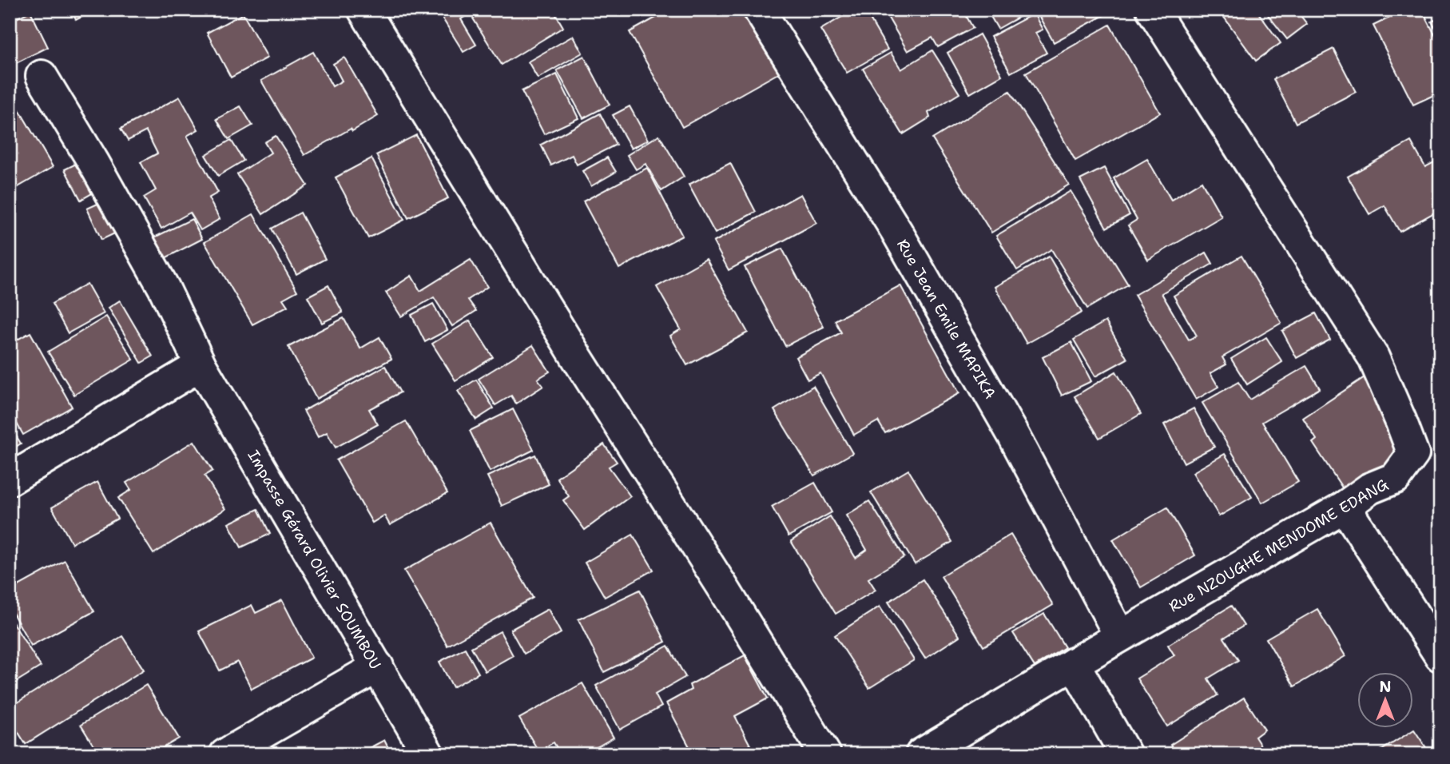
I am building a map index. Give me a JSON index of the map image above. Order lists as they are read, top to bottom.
{
  "streets": {
    "street": ["Rue Jean Emile MAPIKA", "Rue NZOUGHE MENDOME EDANG", "Impasse Gérard Olivier SOUMBOU"]
  },
  "crossings": [
    ["Rue Jean Emile MAPIKA", "Rue NZOUGHE MENDOME EDANG"]
  ],
  "north": "top"
}
